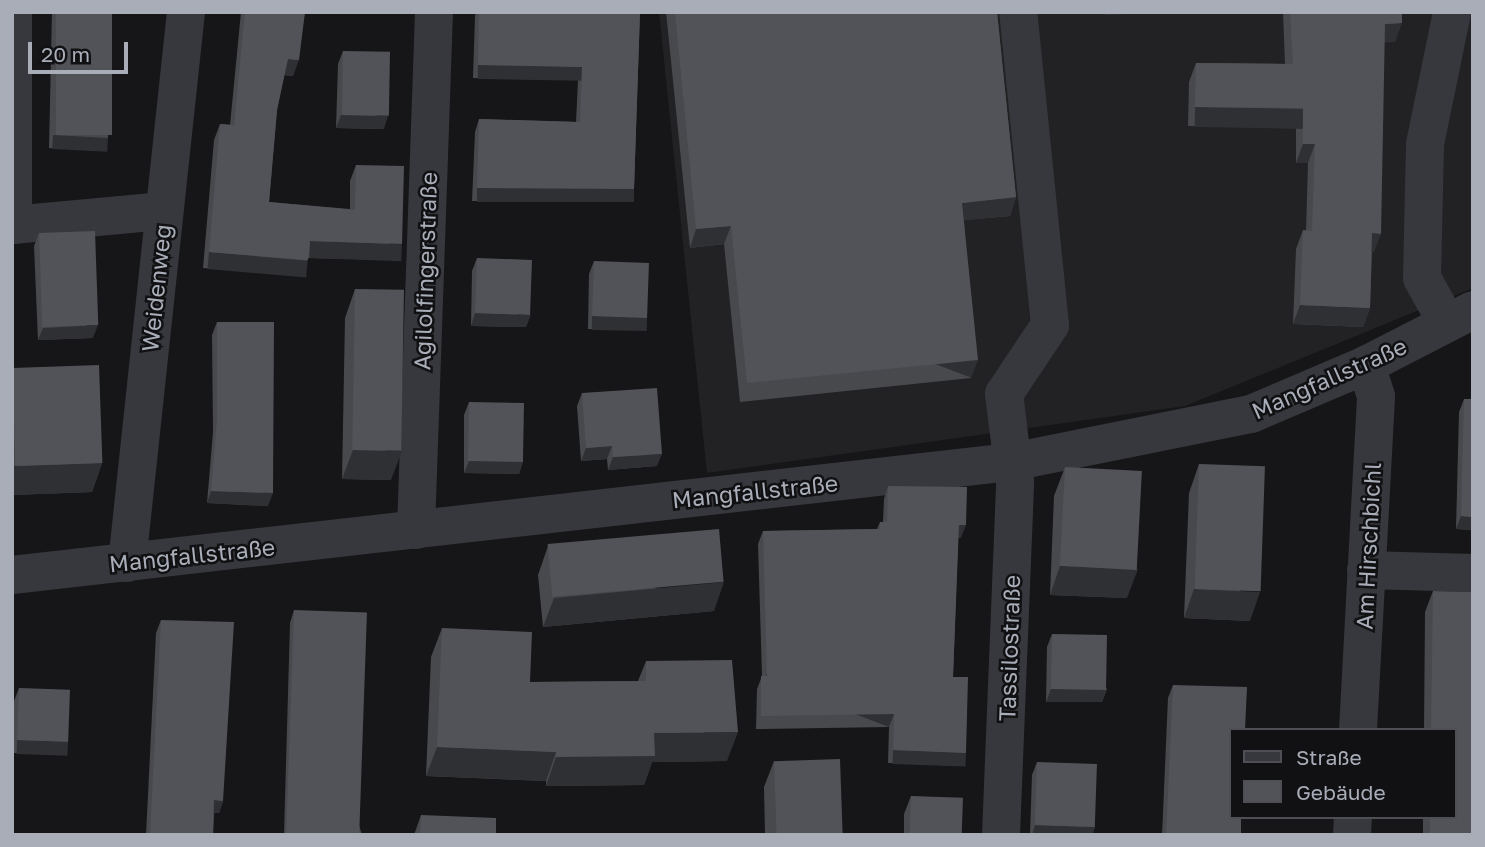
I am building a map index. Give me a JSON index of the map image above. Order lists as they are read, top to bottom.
{
  "streets": {
    "street": [
      "Agilolfingerstraße",
      "Weidenweg",
      "Mangfallstraße",
      "Am Hirschbichl",
      "Tassilostraße"
    ]
  },
  "crossings": [
    ["Agilolfingerstraße", "Mangfallstraße"],
    ["Weidenweg", "Mangfallstraße"],
    ["Mangfallstraße", "Am Hirschbichl"],
    ["Mangfallstraße", "Tassilostraße"]
  ],
  "legend": ["Straße", "Gebäude"],
  "scale_bar": "20 m"
}
